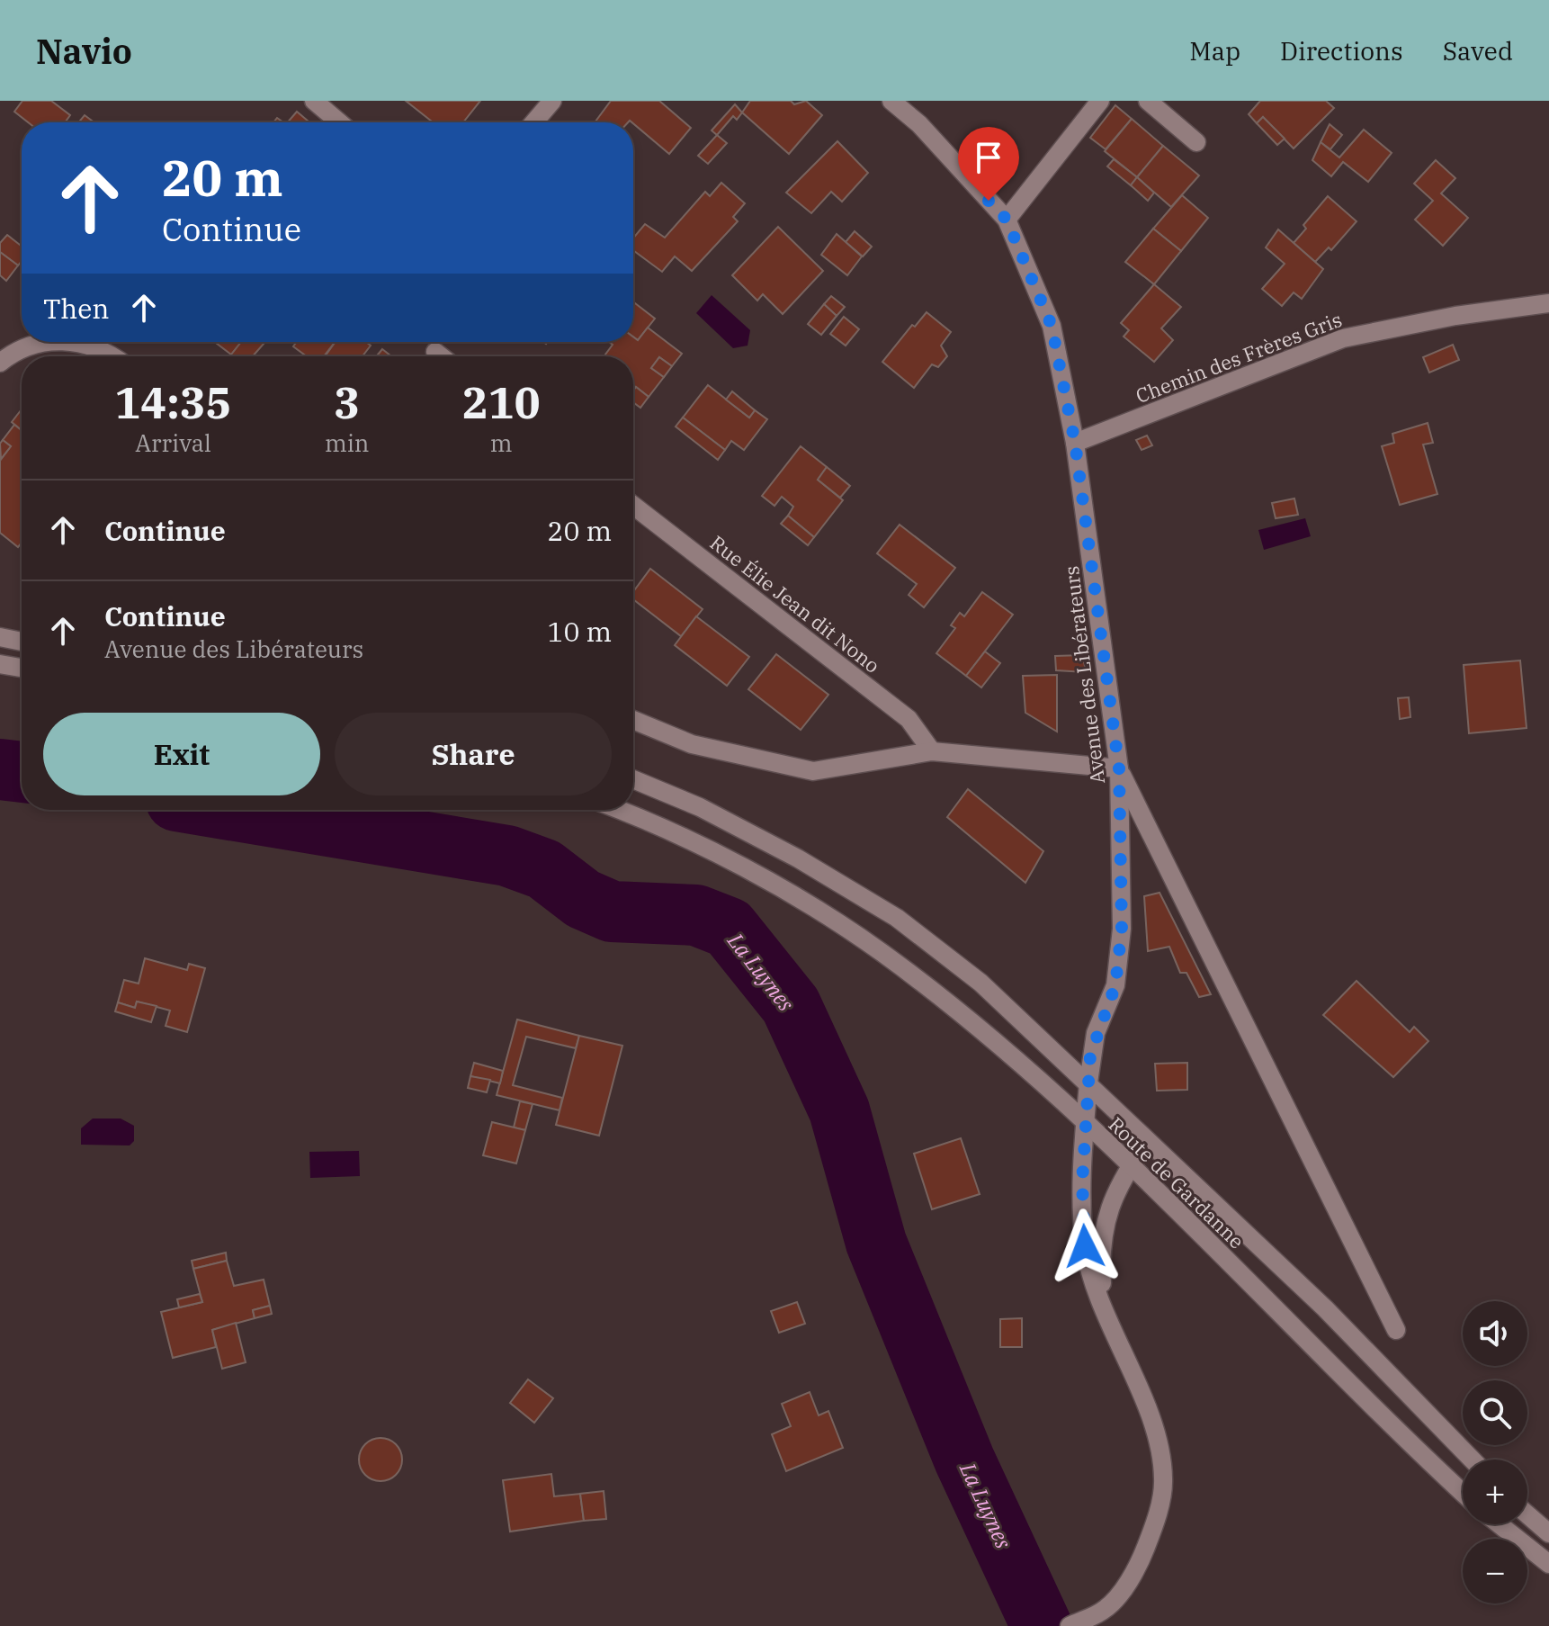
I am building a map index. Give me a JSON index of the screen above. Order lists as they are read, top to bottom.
{
  "streets": {
    "street": [
      "Chemin des Frères Gris",
      "Rue Élie Jean dit Nono",
      "Avenue des Libérateurs",
      "Route de Gardanne"
    ]
  },
  "crossings": [
    ["Chemin des Frères Gris", "Avenue des Libérateurs"],
    ["Avenue des Libérateurs", "Route de Gardanne"]
  ],
  "water": ["La Luynes"],
  "page": {
    "header": "Navio",
    "nav": ["Map", "Directions", "Saved"],
    "turn": ["20 m", "Continue"],
    "then": "Then",
    "eta": [
      "14:35",
      "Arrival",
      "3",
      "min",
      "210",
      "m"
    ],
    "list": [
      {
        "name": "Continue",
        "value": "20 m"
      },
      {
        "name": "Continue",
        "note": "Avenue des Libérateurs",
        "value": "10 m"
      }
    ],
    "buttons": ["Exit", "Share"],
    "map_buttons": ["+", "−"]
  }
}
